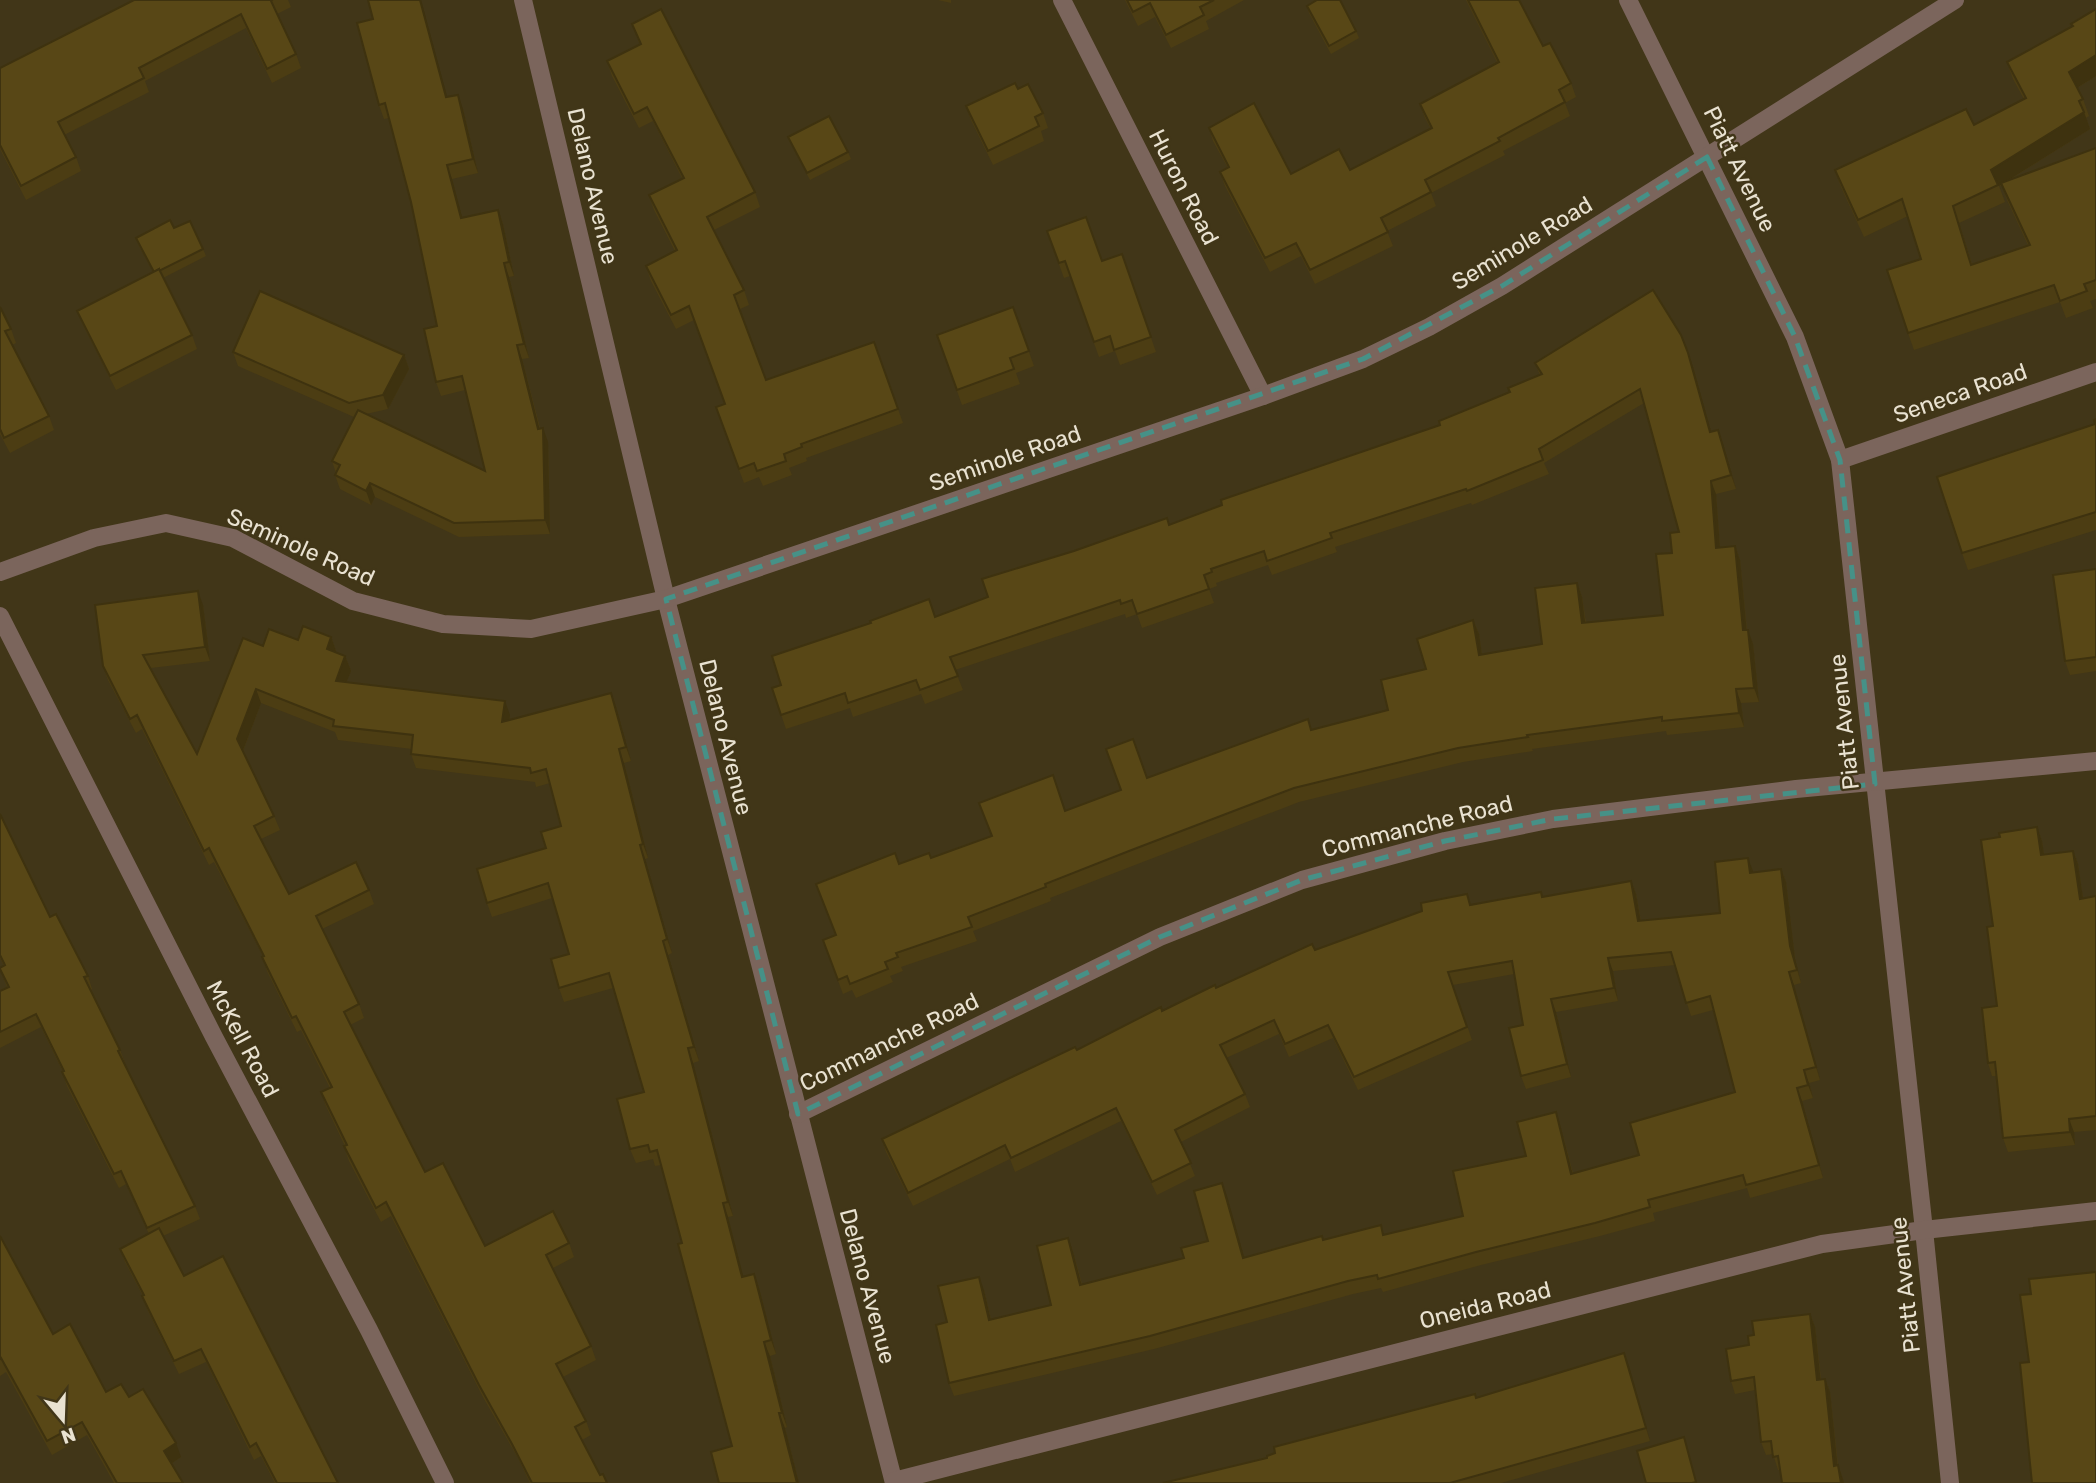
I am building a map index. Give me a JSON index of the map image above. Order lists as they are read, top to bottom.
{
  "streets": {
    "street": [
      "Piatt Avenue",
      "Delano Avenue",
      "Huron Road",
      "Seminole Road",
      "Seneca Road",
      "Commanche Road",
      "McKell Road",
      "Oneida Road"
    ]
  },
  "crossings": [
    ["Piatt Avenue", "Seminole Road"],
    ["Piatt Avenue", "Seneca Road"],
    ["Piatt Avenue", "Commanche Road"],
    ["Piatt Avenue", "Oneida Road"],
    ["Delano Avenue", "Seminole Road"],
    ["Delano Avenue", "Commanche Road"],
    ["Delano Avenue", "Oneida Road"],
    ["Huron Road", "Seminole Road"]
  ],
  "north": "bottom"
}
